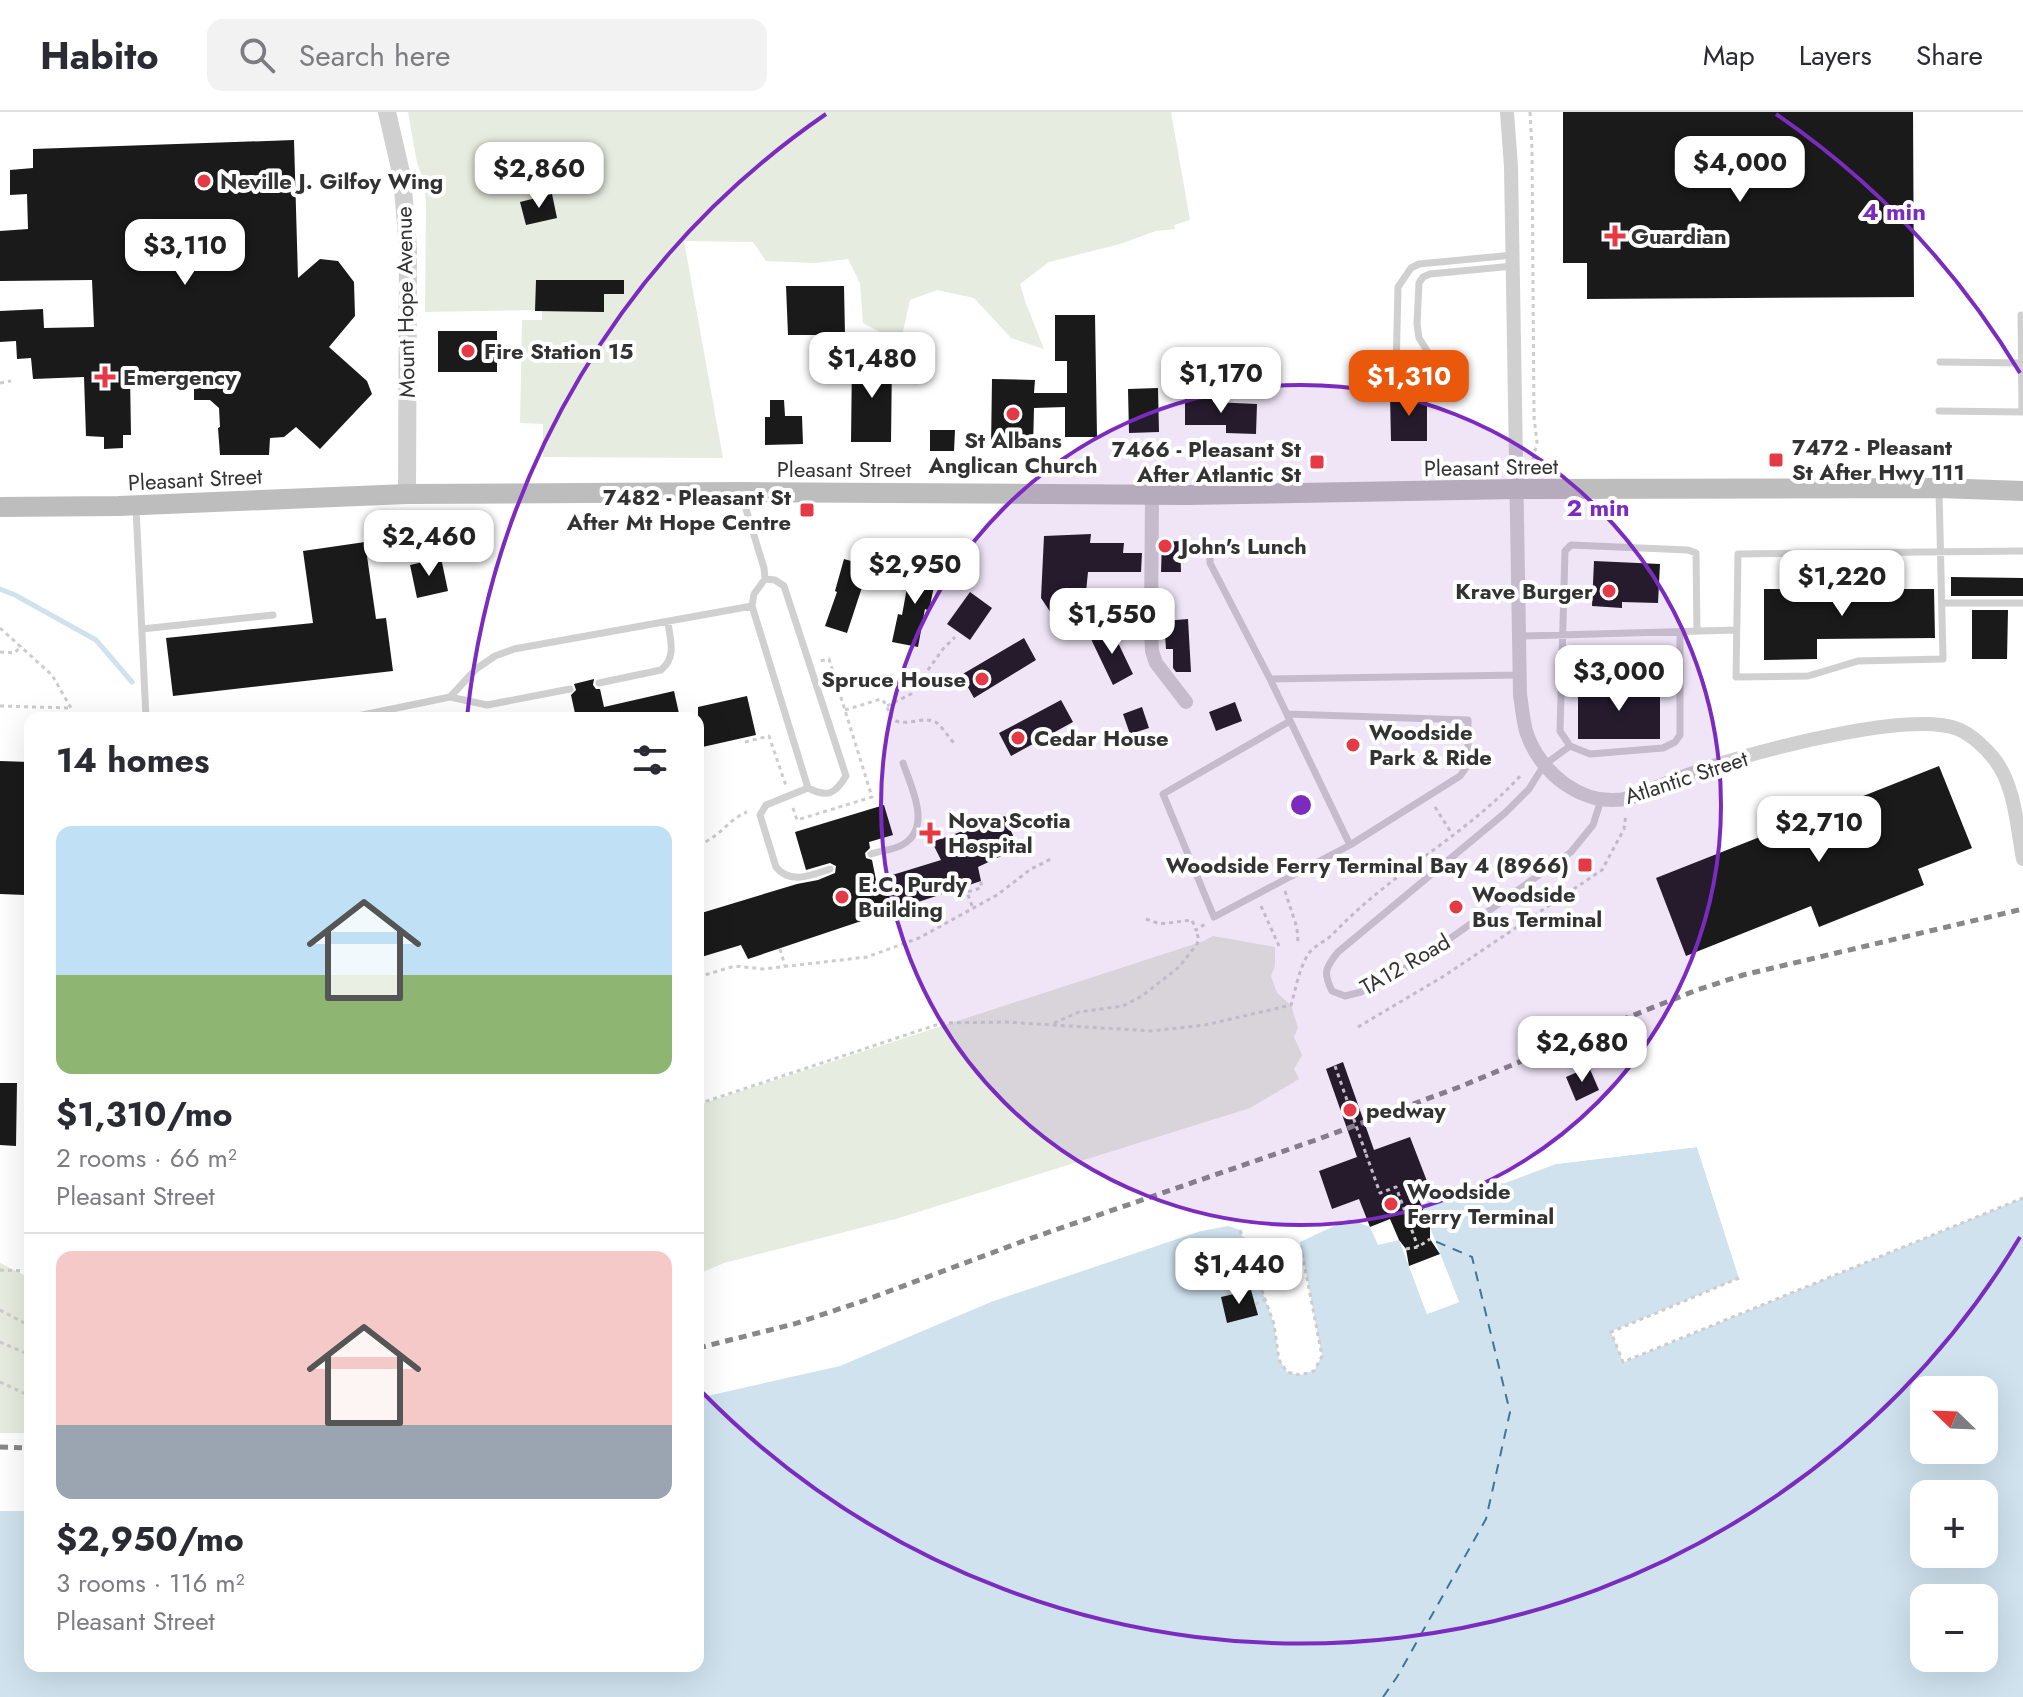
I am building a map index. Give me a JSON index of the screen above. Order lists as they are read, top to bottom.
{
  "streets": {
    "main road": ["Pleasant Street"],
    "street": ["Mount Hope Avenue", "Atlantic Street"],
    "lane": ["TA12 Road"]
  },
  "crossings": [
    ["Mount Hope Avenue", "Pleasant Street"],
    ["Atlantic Street", "TA12 Road"]
  ],
  "places": {
    "other": [
      "Neville J. Gilfoy Wing",
      "Fire Station 15",
      "St Albans Anglican Church",
      "John's Lunch",
      "Krave Burger",
      "Spruce House",
      "Cedar House",
      "Woodside Park & Ride",
      "E.C. Purdy Building",
      "Woodside Bus Terminal",
      "pedway",
      "Woodside Ferry Terminal"
    ],
    "health": ["Guardian", "Emergency", "Nova Scotia Hospital"],
    "transit": [
      "7472 - Pleasant St After Hwy 111",
      "7466 - Pleasant St After Atlantic St",
      "7482 - Pleasant St After Mt Hope Centre",
      "Woodside Ferry Terminal Bay 4 (8966)"
    ]
  },
  "north": "top left",
  "page": {
    "header": "Habito",
    "search": "Search here",
    "nav": ["Map", "Layers", "Share"],
    "price": [
      "$4,000",
      "$2,860",
      "$3,110",
      "$1,480",
      "$1,170",
      "$1,310",
      "$2,460",
      "$2,950",
      "$1,220",
      "$1,550",
      "$3,000",
      "$2,710",
      "$2,680",
      "$1,440"
    ],
    "heading": "14 homes",
    "list": [
      {
        "name": "$1,310/mo",
        "note": "2 rooms · 66 m² · Pleasant Street"
      },
      {
        "name": "$2,950/mo",
        "note": "3 rooms · 116 m² · Pleasant Street"
      }
    ],
    "map_buttons": ["+", "−"]
  },
  "rings": ["4 min", "2 min"]
}
